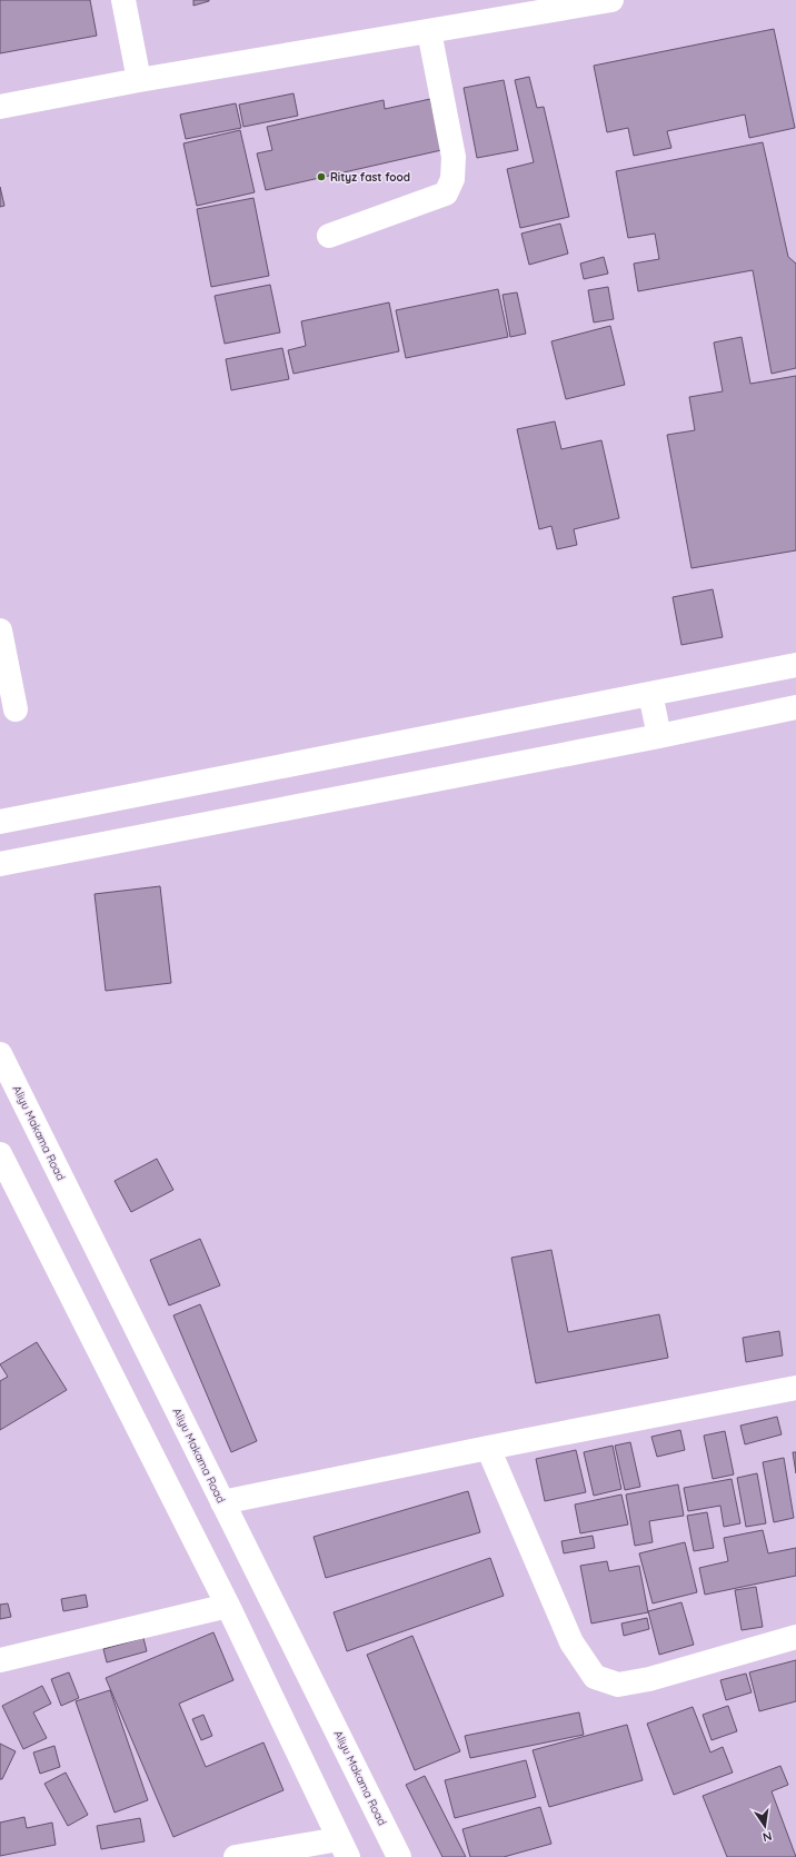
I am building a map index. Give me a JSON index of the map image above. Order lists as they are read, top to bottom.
{
  "streets": {
    "street": ["Aliyu Makama Road"]
  },
  "places": ["Rityz fast food"],
  "north": "bottom"
}
